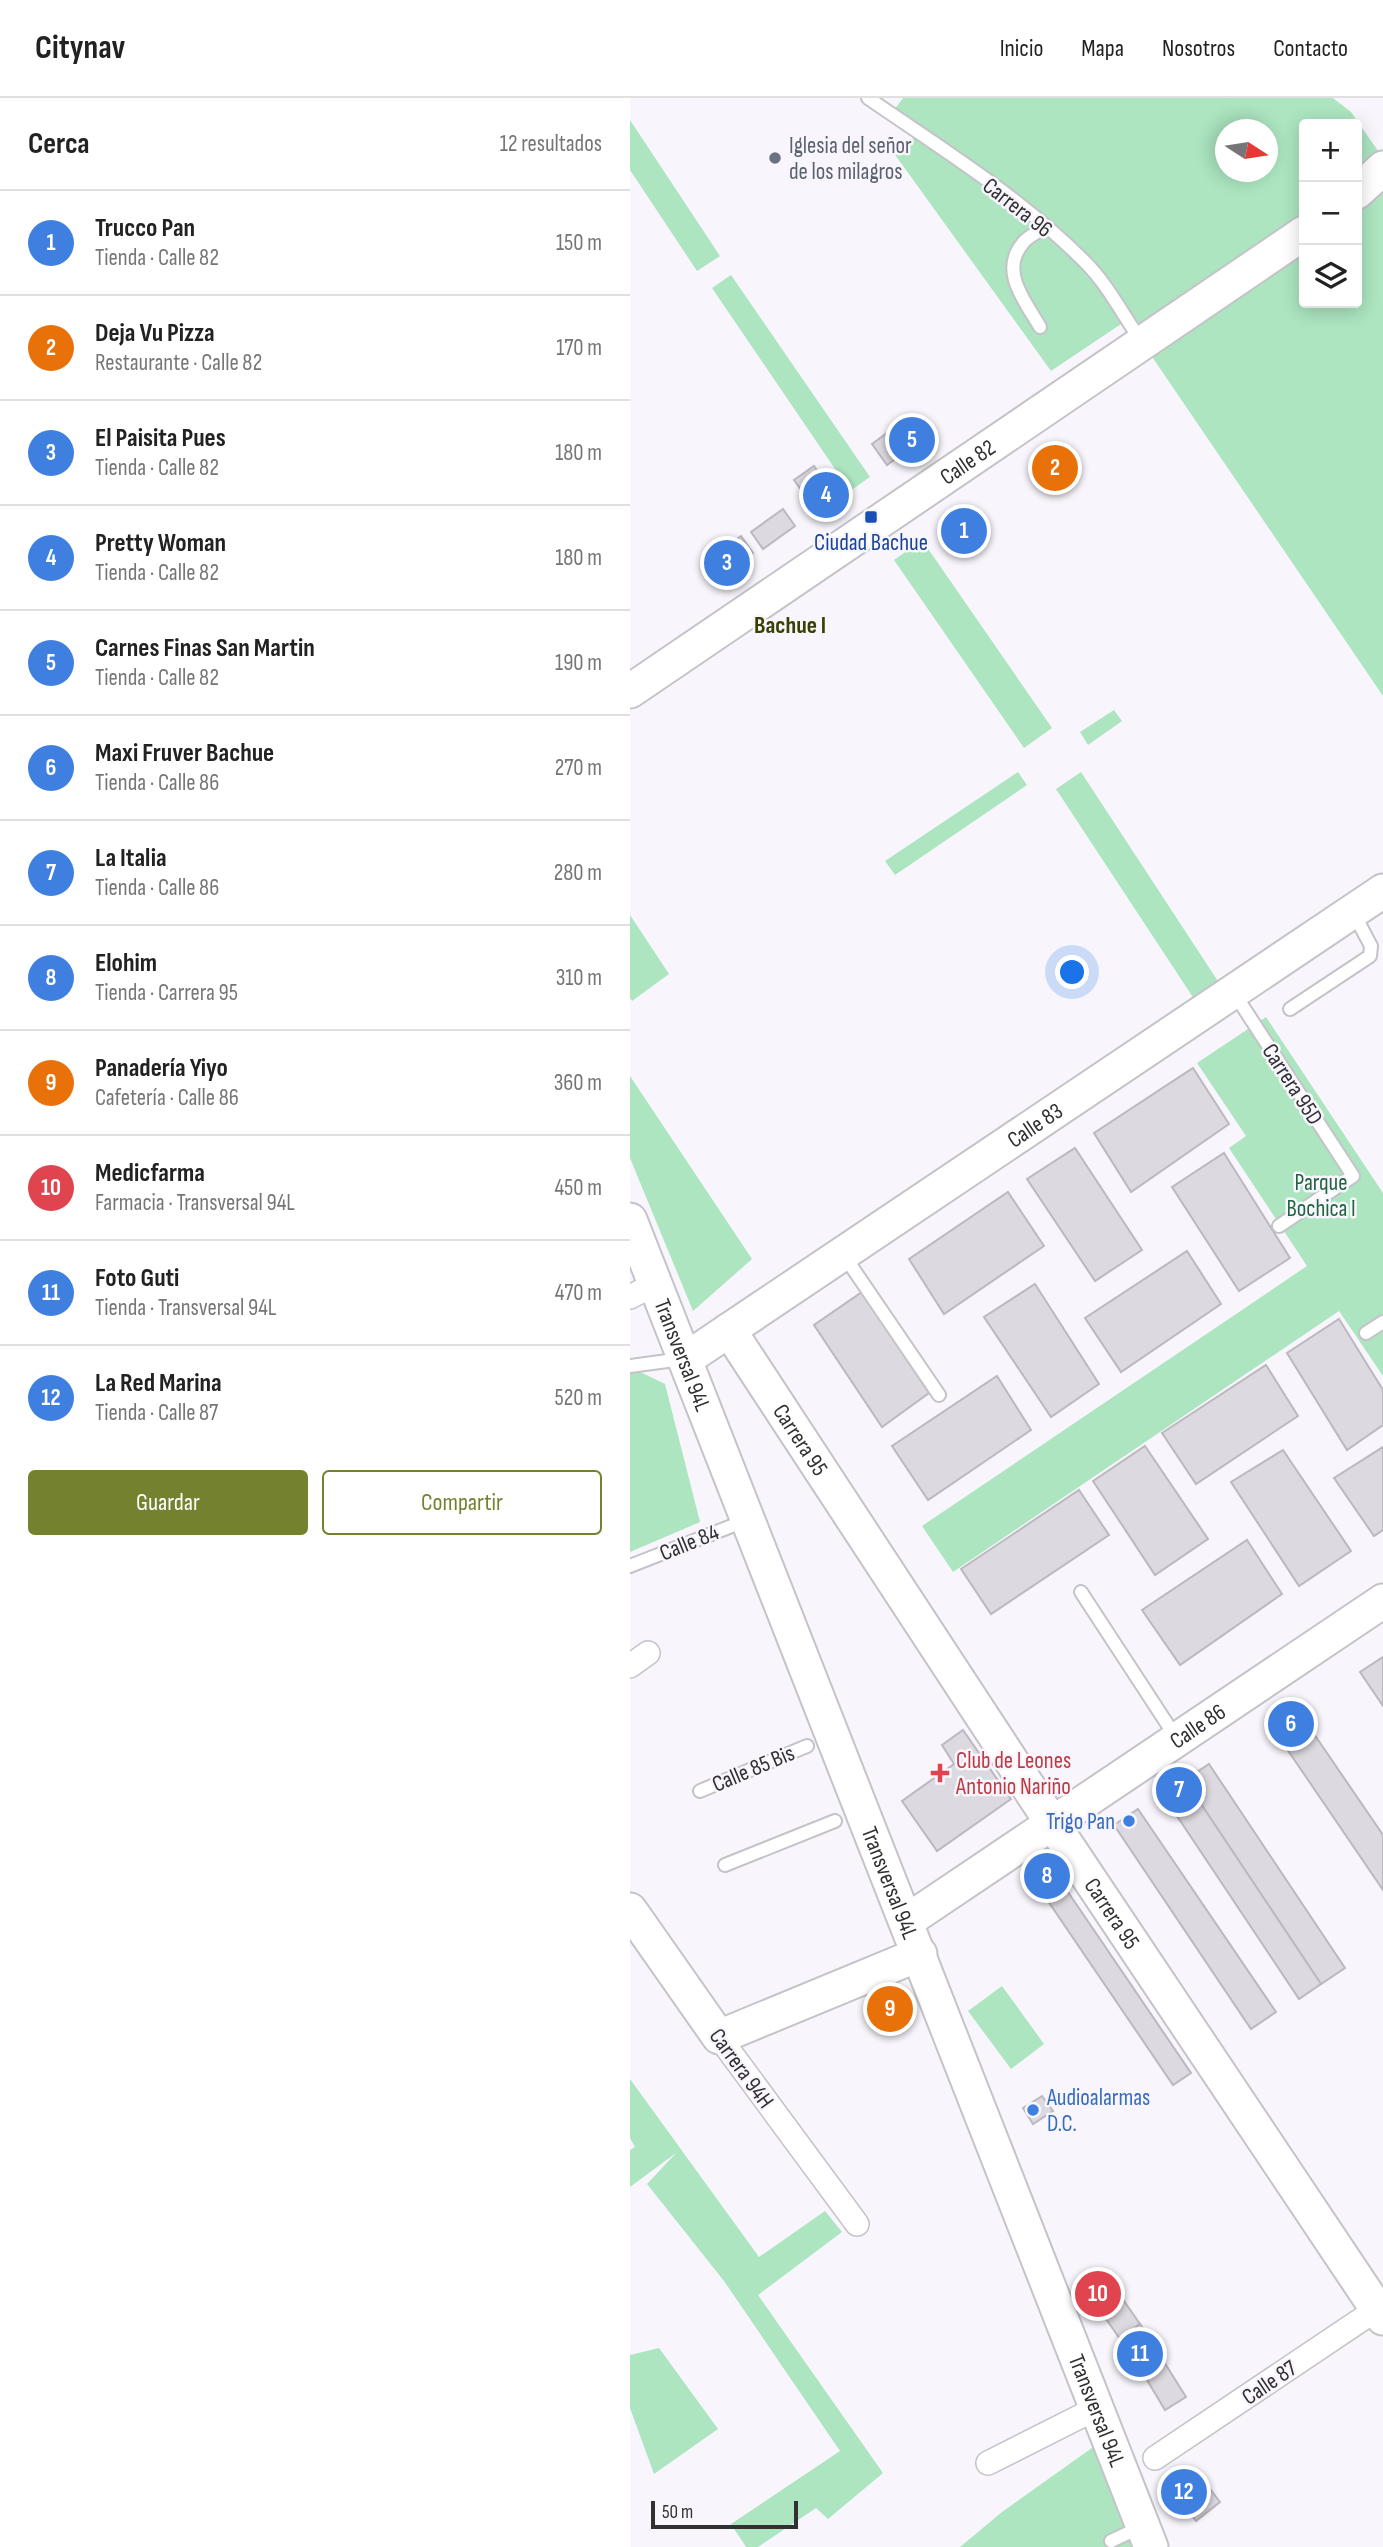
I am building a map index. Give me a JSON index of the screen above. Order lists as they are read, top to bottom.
{
  "streets": {
    "street": [
      "Calle 82",
      "Calle 83",
      "Transversal 94L",
      "Carrera 95",
      "Calle 86",
      "Carrera 94H",
      "Calle 87"
    ],
    "lane": [
      "Carrera 96",
      "Carrera 95D",
      "Calle 84",
      "Calle 85 Bis"
    ]
  },
  "crossings": [
    ["Carrera 96", "Calle 82"],
    ["Carrera 95D", "Calle 83"],
    ["Calle 83", "Transversal 94L"],
    ["Calle 83", "Carrera 95"],
    ["Transversal 94L", "Calle 84"],
    ["Transversal 94L", "Calle 86"],
    ["Carrera 95", "Calle 86"],
    ["Carrera 95", "Calle 87"]
  ],
  "districts": ["Bachue I"],
  "parks": ["Parque Bochica I"],
  "places": {
    "other": ["Iglesia del señor de los milagros", "Trigo Pan", "Audioalarmas D.C."],
    "transit": ["Ciudad Bachue"],
    "health": ["Club de Leones Antonio Nariño"]
  },
  "scale_bar": "50 m",
  "north": "right",
  "page": {
    "header": "Citynav",
    "nav": [
      "Inicio",
      "Mapa",
      "Nosotros",
      "Contacto"
    ],
    "heading": ["Cerca", "12 resultados"],
    "map_buttons": ["+", "−"],
    "list": [
      {
        "mark": "1",
        "name": "Trucco Pan",
        "note": "Tienda · Calle 82",
        "value": "150 m"
      },
      {
        "mark": "2",
        "name": "Deja Vu Pizza",
        "note": "Restaurante · Calle 82",
        "value": "170 m"
      },
      {
        "mark": "3",
        "name": "El Paisita Pues",
        "note": "Tienda · Calle 82",
        "value": "180 m"
      },
      {
        "mark": "4",
        "name": "Pretty Woman",
        "note": "Tienda · Calle 82",
        "value": "180 m"
      },
      {
        "mark": "5",
        "name": "Carnes Finas San Martin",
        "note": "Tienda · Calle 82",
        "value": "190 m"
      },
      {
        "mark": "6",
        "name": "Maxi Fruver Bachue",
        "note": "Tienda · Calle 86",
        "value": "270 m"
      },
      {
        "mark": "7",
        "name": "La Italia",
        "note": "Tienda · Calle 86",
        "value": "280 m"
      },
      {
        "mark": "8",
        "name": "Elohim",
        "note": "Tienda · Carrera 95",
        "value": "310 m"
      },
      {
        "mark": "9",
        "name": "Panadería Yiyo",
        "note": "Cafetería · Calle 86",
        "value": "360 m"
      },
      {
        "mark": "10",
        "name": "Medicfarma",
        "note": "Farmacia · Transversal 94L",
        "value": "450 m"
      },
      {
        "mark": "11",
        "name": "Foto Guti",
        "note": "Tienda · Transversal 94L",
        "value": "470 m"
      },
      {
        "mark": "12",
        "name": "La Red Marina",
        "note": "Tienda · Calle 87",
        "value": "520 m"
      }
    ],
    "pins": [
      "5",
      "2",
      "4",
      "1",
      "3",
      "6",
      "7",
      "8",
      "9",
      "10",
      "11",
      "12"
    ],
    "buttons": ["Guardar", "Compartir"],
    "scale": "50 m"
  }
}
